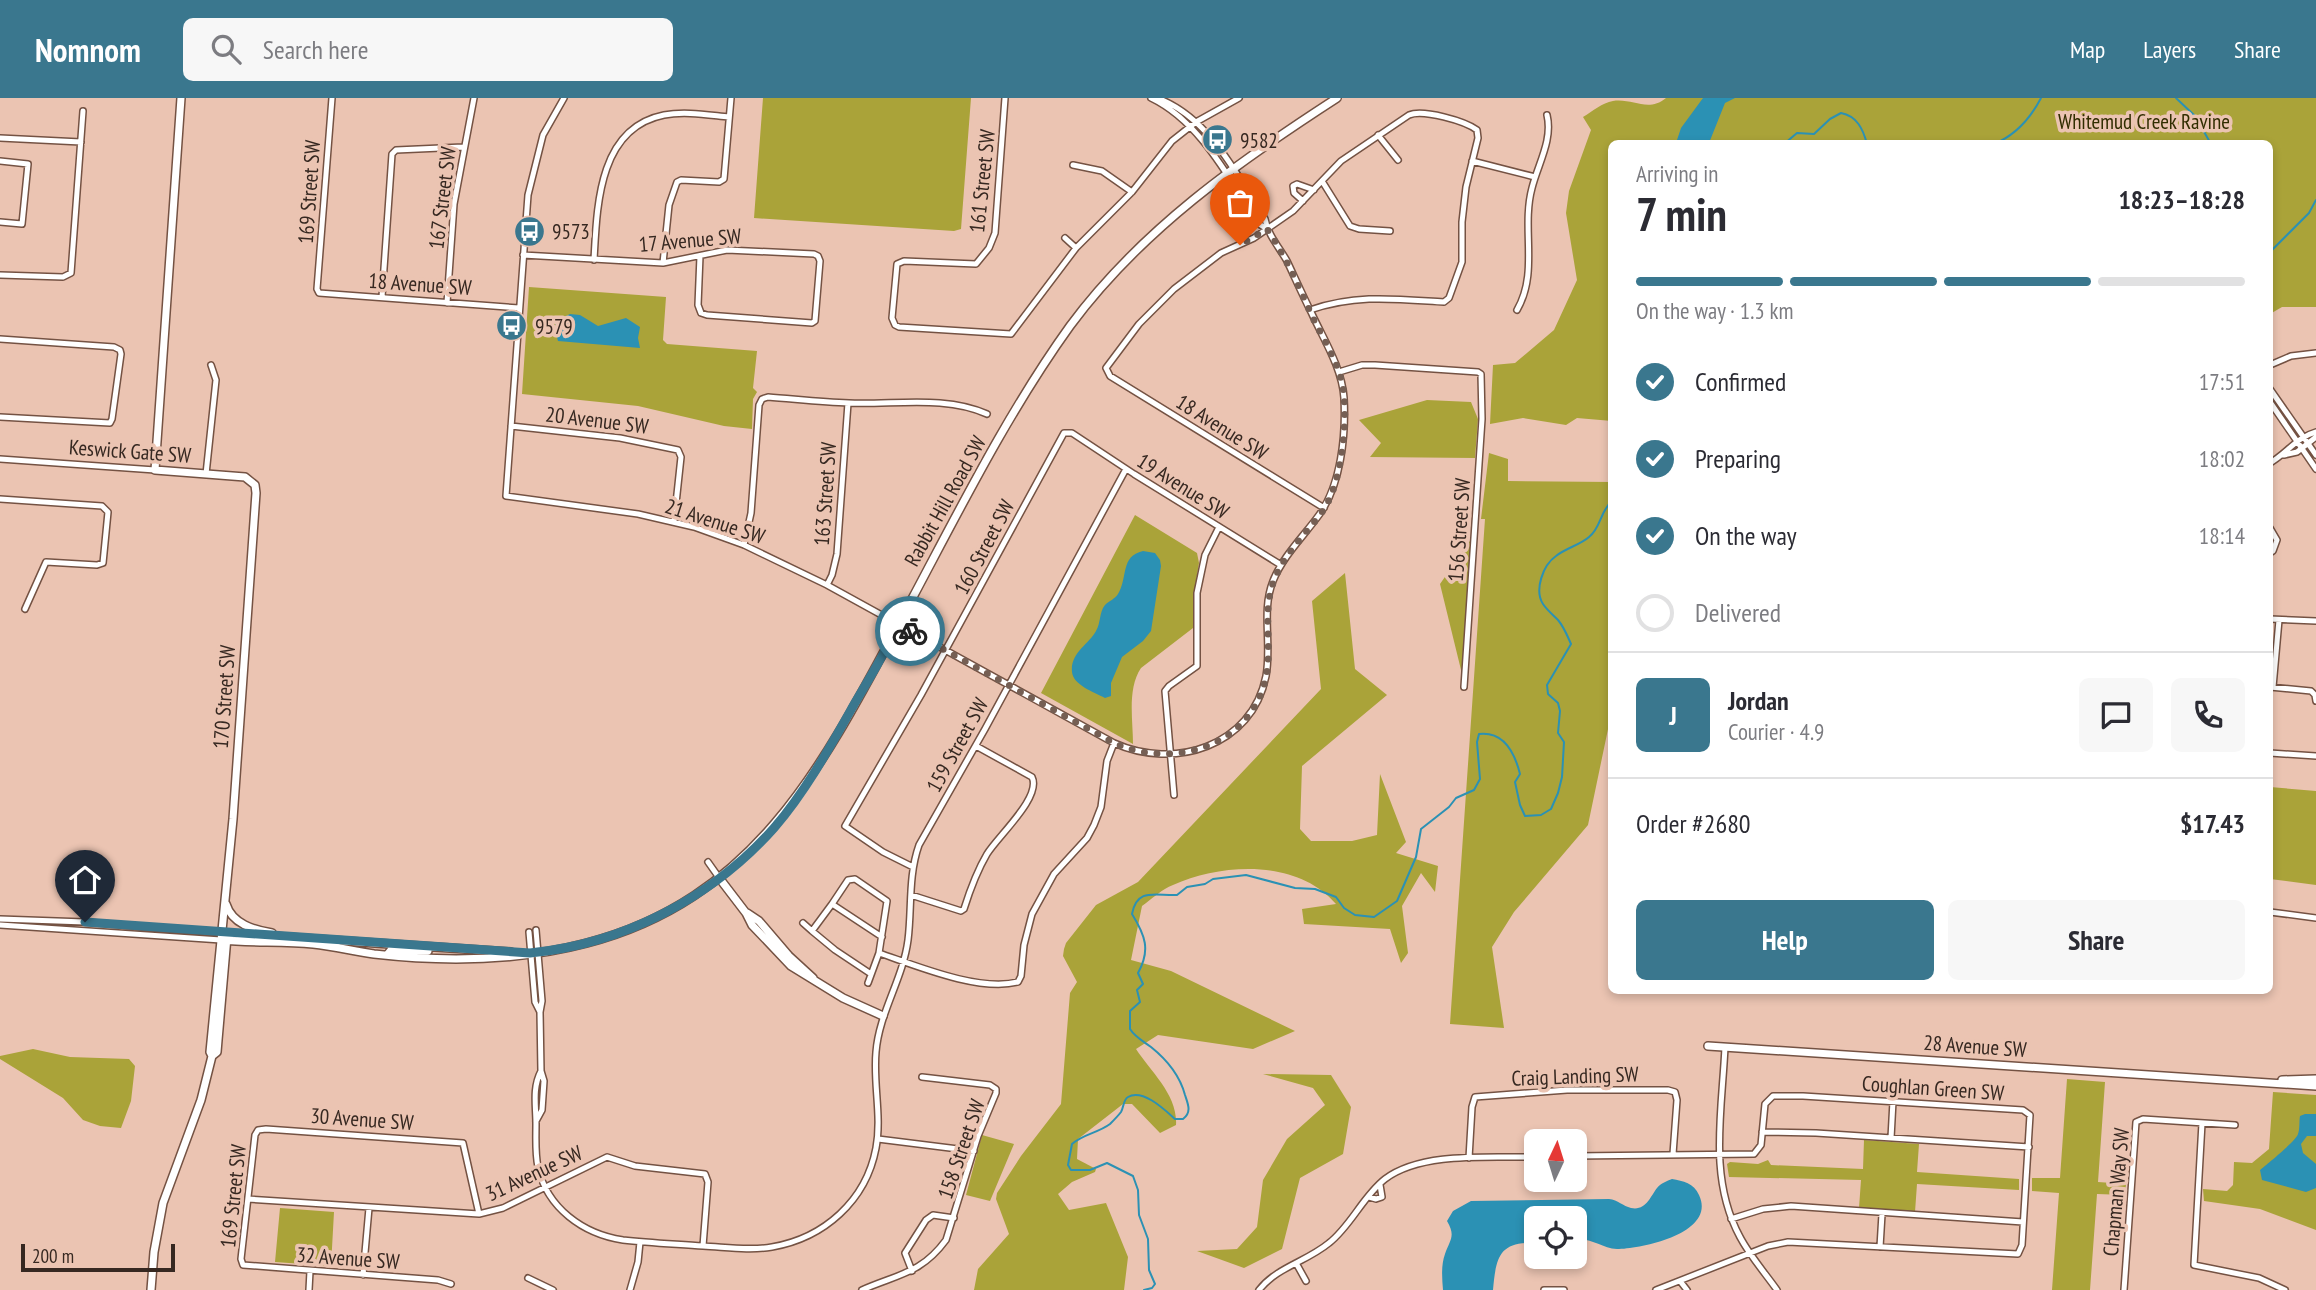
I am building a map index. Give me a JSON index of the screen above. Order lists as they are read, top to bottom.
{
  "streets": {
    "main road": [
      "Keswick Gate SW",
      "Rabbit Hill Road SW",
      "170 Street SW",
      "28 Avenue SW"
    ],
    "street": [
      "161 Street SW",
      "169 Street SW",
      "167 Street SW",
      "17 Avenue SW",
      "18 Avenue SW",
      "20 Avenue SW",
      "19 Avenue SW",
      "163 Street SW",
      "21 Avenue SW",
      "156 Street SW",
      "160 Street SW",
      "159 Street SW",
      "Craig Landing SW",
      "Coughlan Green SW",
      "30 Avenue SW",
      "158 Street SW",
      "31 Avenue SW",
      "Chapman Way SW",
      "32 Avenue SW"
    ]
  },
  "crossings": [
    ["169 Street SW", "18 Avenue SW"],
    ["169 Street SW", "30 Avenue SW"],
    ["169 Street SW", "31 Avenue SW"],
    ["169 Street SW", "32 Avenue SW"],
    ["167 Street SW", "18 Avenue SW"],
    ["18 Avenue SW", "21 Avenue SW"],
    ["20 Avenue SW", "21 Avenue SW"],
    ["Keswick Gate SW", "170 Street SW"],
    ["19 Avenue SW", "21 Avenue SW"],
    ["19 Avenue SW", "160 Street SW"],
    ["19 Avenue SW", "159 Street SW"],
    ["163 Street SW", "21 Avenue SW"],
    ["Rabbit Hill Road SW", "21 Avenue SW"],
    ["Rabbit Hill Road SW", "170 Street SW"],
    ["21 Avenue SW", "156 Street SW"],
    ["21 Avenue SW", "160 Street SW"],
    ["21 Avenue SW", "159 Street SW"],
    ["160 Street SW", "159 Street SW"],
    ["159 Street SW", "31 Avenue SW"],
    ["30 Avenue SW", "31 Avenue SW"]
  ],
  "parks": ["Whitemud Creek Ravine"],
  "places": {
    "bus stop": ["9582", "9573", "9579"]
  },
  "scale_bar": "200 m",
  "north": "top",
  "page": {
    "header": "Nomnom",
    "search": "Search here",
    "nav": ["Map", "Layers", "Share"],
    "heading": ["7 min", "Arriving in", "18:23–18:28"],
    "panel": [
      "Jordan",
      "Courier · 4.9",
      "Order #2680",
      "$17.43"
    ],
    "bar": "On the way · 1.3 km",
    "list": [
      ["Confirmed", "17:51"],
      ["Preparing", "18:02"],
      ["On the way", "18:14"],
      "Delivered"
    ],
    "round": "J",
    "buttons": ["Help", "Share"],
    "scale": "200 m"
  }
}
